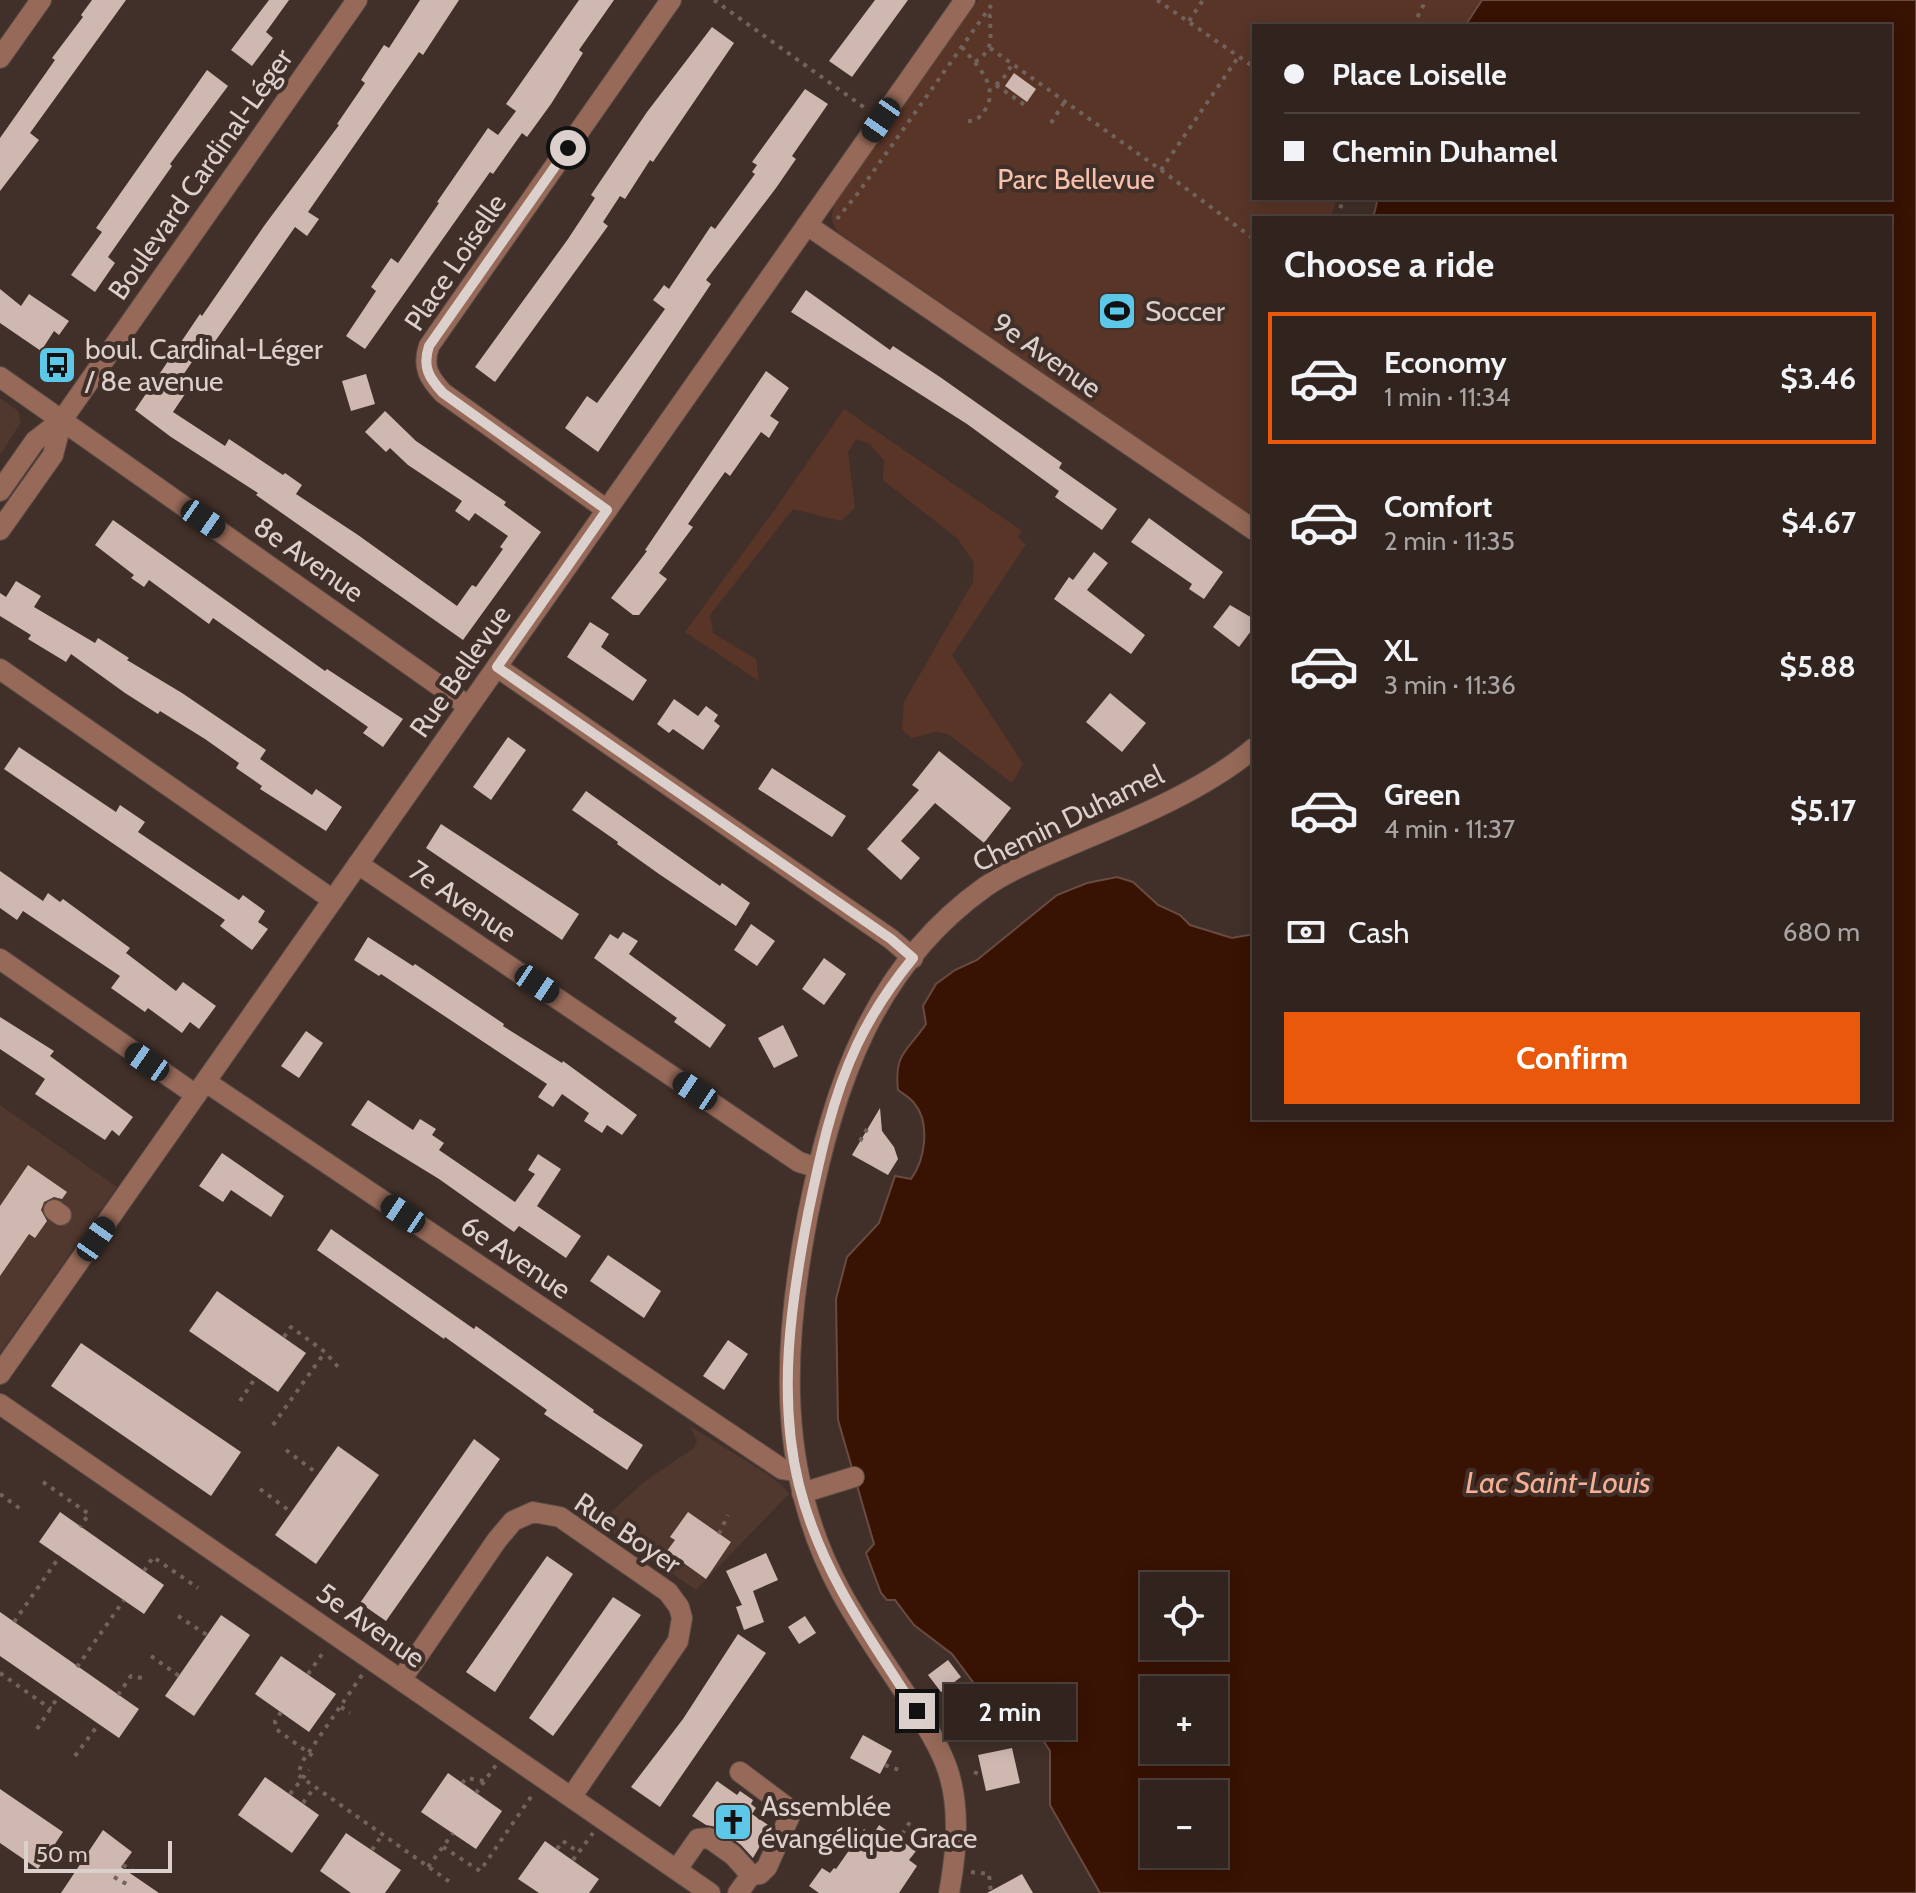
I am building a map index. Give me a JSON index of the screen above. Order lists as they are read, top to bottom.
{
  "streets": {
    "street": [
      "Boulevard Cardinal-Léger",
      "Place Loiselle",
      "9e Avenue",
      "8e Avenue",
      "Rue Bellevue",
      "Chemin Duhamel",
      "7e Avenue",
      "6e Avenue",
      "Rue Boyer",
      "5e Avenue"
    ]
  },
  "crossings": [
    ["Boulevard Cardinal-Léger", "8e Avenue"],
    ["Place Loiselle", "Rue Bellevue"],
    ["9e Avenue", "Rue Bellevue"],
    ["8e Avenue", "Rue Bellevue"],
    ["Rue Bellevue", "7e Avenue"],
    ["Rue Bellevue", "6e Avenue"],
    ["Chemin Duhamel", "7e Avenue"],
    ["Chemin Duhamel", "6e Avenue"],
    ["Rue Boyer", "5e Avenue"]
  ],
  "water": ["Lac Saint-Louis"],
  "parks": ["Parc Bellevue"],
  "places": {
    "sports": ["Soccer"],
    "bus stop": ["boul. Cardinal-Léger / 8e avenue"],
    "church": ["Assemblée évangélique Grace"]
  },
  "scale_bar": "50 m",
  "page": {
    "banner": ["Place Loiselle", "Chemin Duhamel"],
    "heading": "Choose a ride",
    "list": [
      {
        "name": "Economy",
        "note": "1 min · 11:34",
        "value": "$3.46"
      },
      {
        "name": "Comfort",
        "note": "2 min · 11:35",
        "value": "$4.67"
      },
      {
        "name": "XL",
        "note": "3 min · 11:36",
        "value": "$5.88"
      },
      {
        "name": "Green",
        "note": "4 min · 11:37",
        "value": "$5.17"
      }
    ],
    "pay": ["Cash", "680 m"],
    "buttons": "Confirm",
    "map_buttons": ["+", "−"],
    "bubble": "2 min",
    "scale": "50 m"
  }
}
